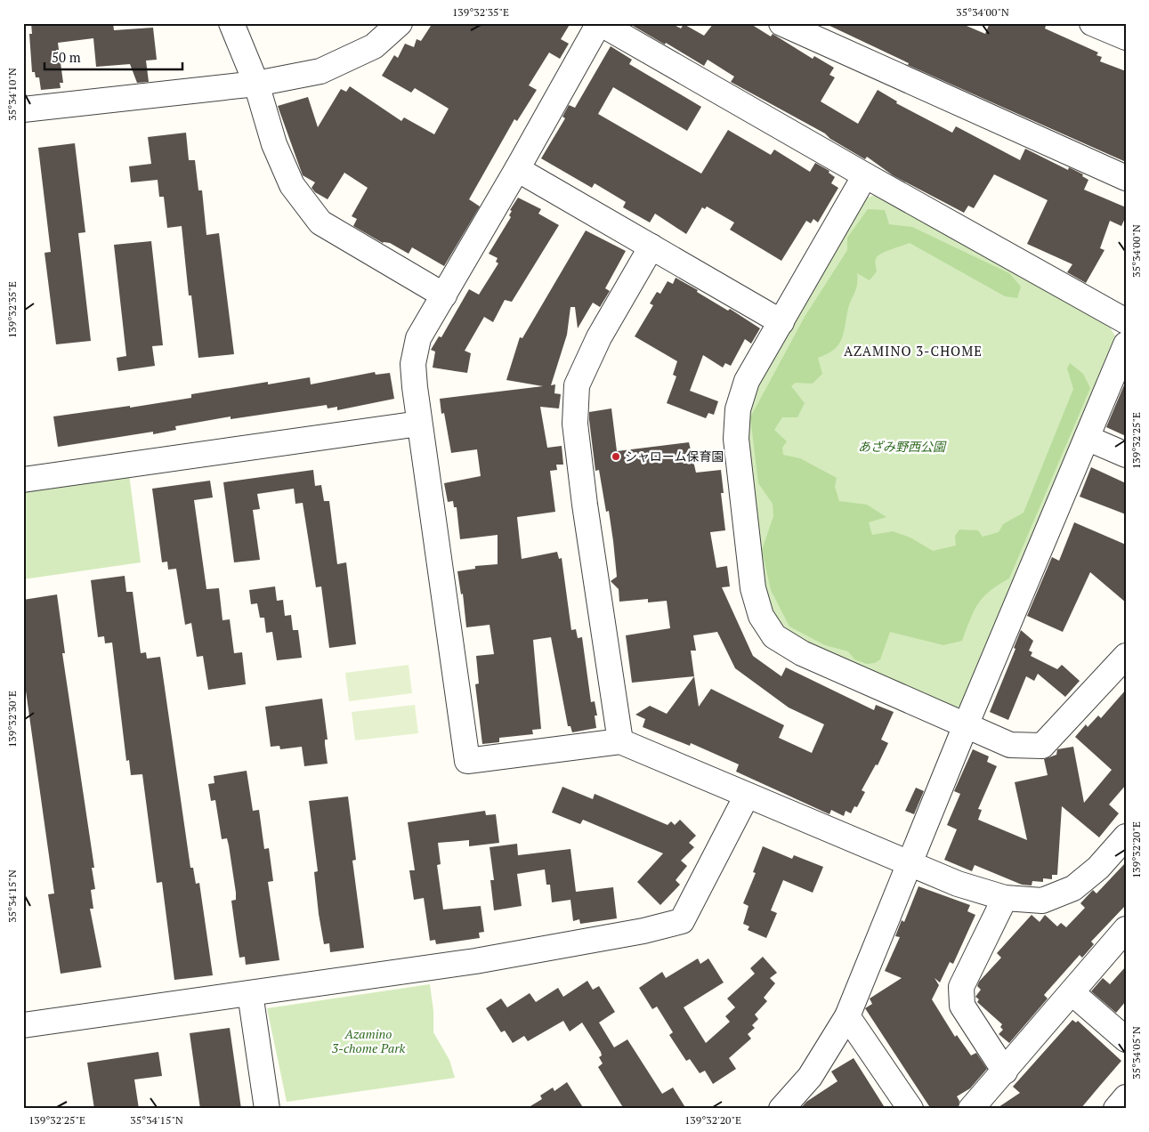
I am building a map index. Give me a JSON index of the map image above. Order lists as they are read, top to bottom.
{
  "districts": ["AZAMINO 3-CHOME"],
  "parks": ["あざみ野西公園", "Azamino 3-chome Park"],
  "places": ["シャローム保育園"],
  "scale_bar": "50 m",
  "coordinates": [
    "139°32'35\"E",
    "35°34'00\"N",
    "35°34'10\"N",
    "139°32'25\"E",
    "139°32'30\"E",
    "139°32'20\"E",
    "35°34'15\"N",
    "35°34'05\"N"
  ]
}
